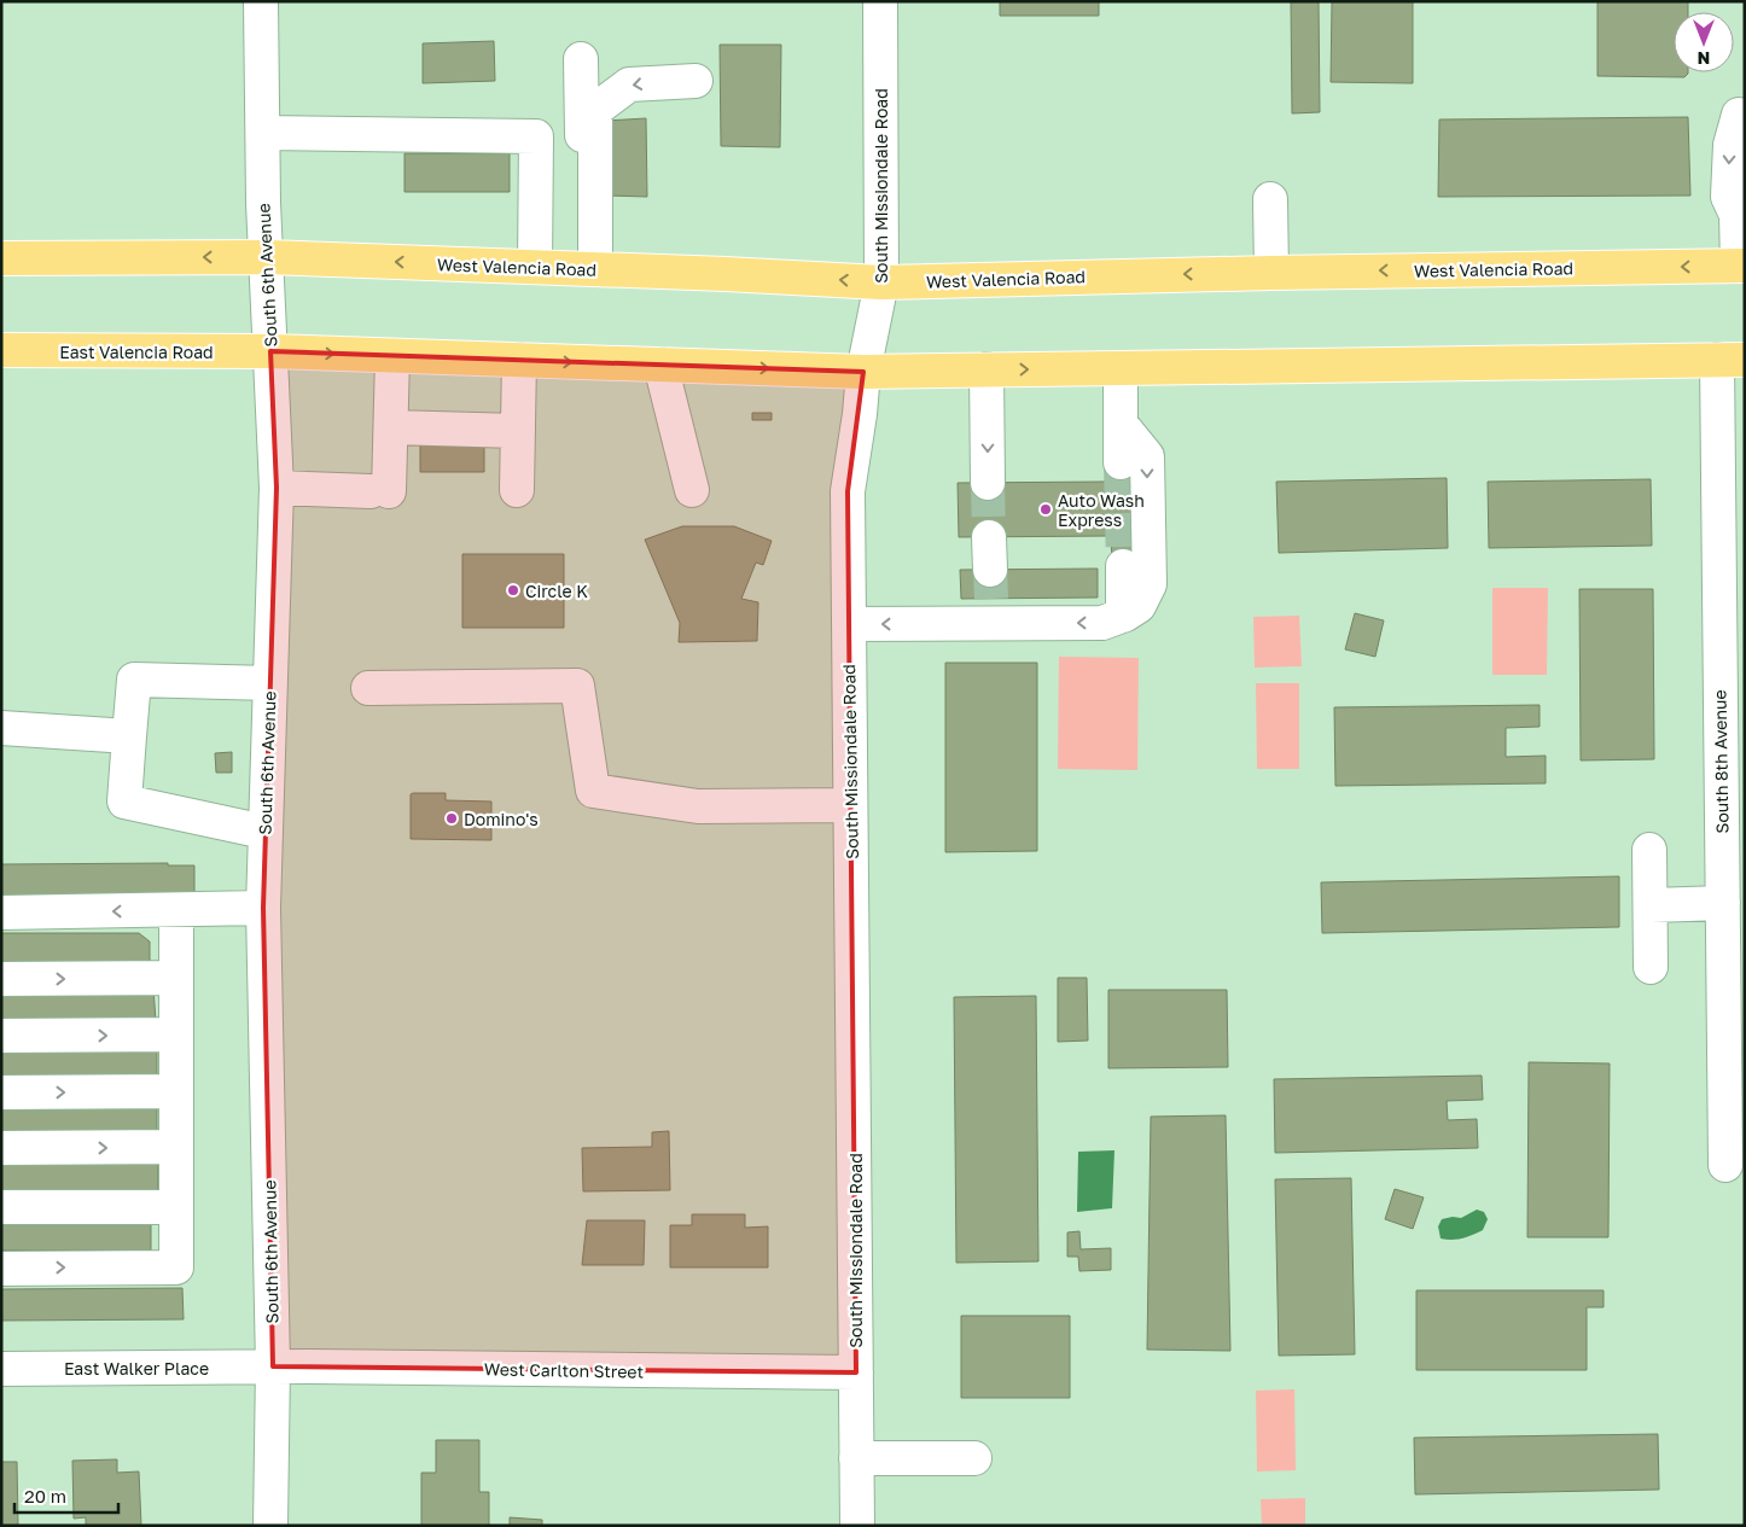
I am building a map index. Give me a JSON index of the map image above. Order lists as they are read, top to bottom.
{
  "streets": {
    "main road": ["West Valencia Road", "East Valencia Road"],
    "street": [
      "South Missiondale Road",
      "South 6th Avenue",
      "South 8th Avenue",
      "East Walker Place",
      "West Carlton Street"
    ]
  },
  "crossings": [
    ["South Missiondale Road", "West Valencia Road"],
    ["South Missiondale Road", "West Carlton Street"],
    ["West Valencia Road", "South 6th Avenue"],
    ["South 6th Avenue", "East Valencia Road"],
    ["South 6th Avenue", "East Walker Place"],
    ["South 6th Avenue", "West Carlton Street"],
    ["East Walker Place", "West Carlton Street"]
  ],
  "places": ["Auto Wash Express", "Circle K", "Domino's"],
  "scale_bar": "20 m",
  "north": "bottom"
}
